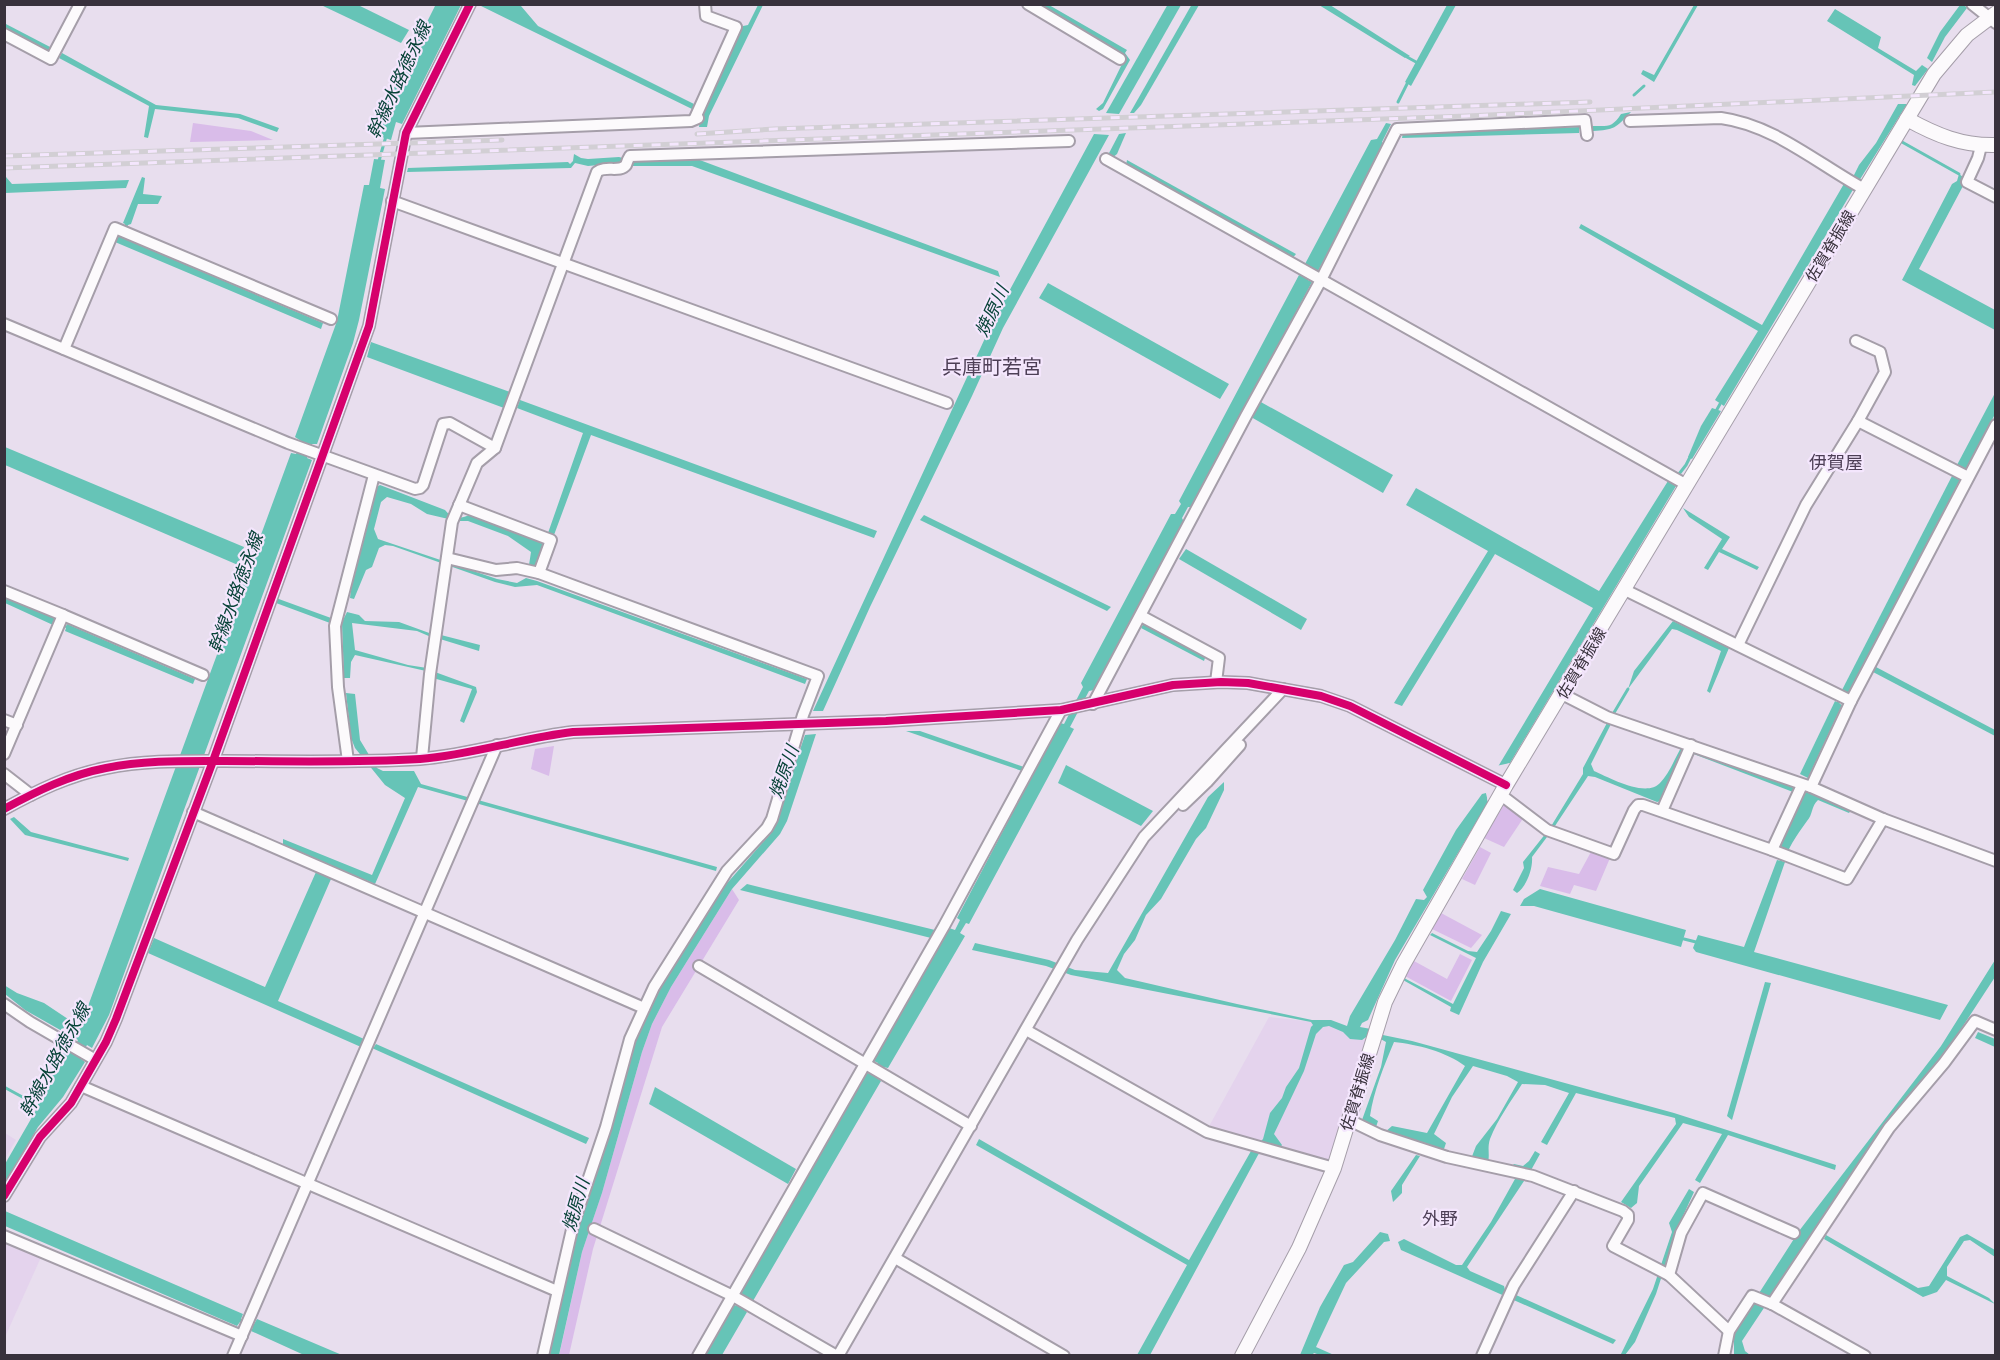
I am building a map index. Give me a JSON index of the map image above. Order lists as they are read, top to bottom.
{
  "streets": {
    "main road": ["佐賀脊振線"]
  },
  "districts": ["兵庫町若宮", "伊賀屋", "外野"],
  "water": ["幹線水路徳永線", "焼原川"]
}
